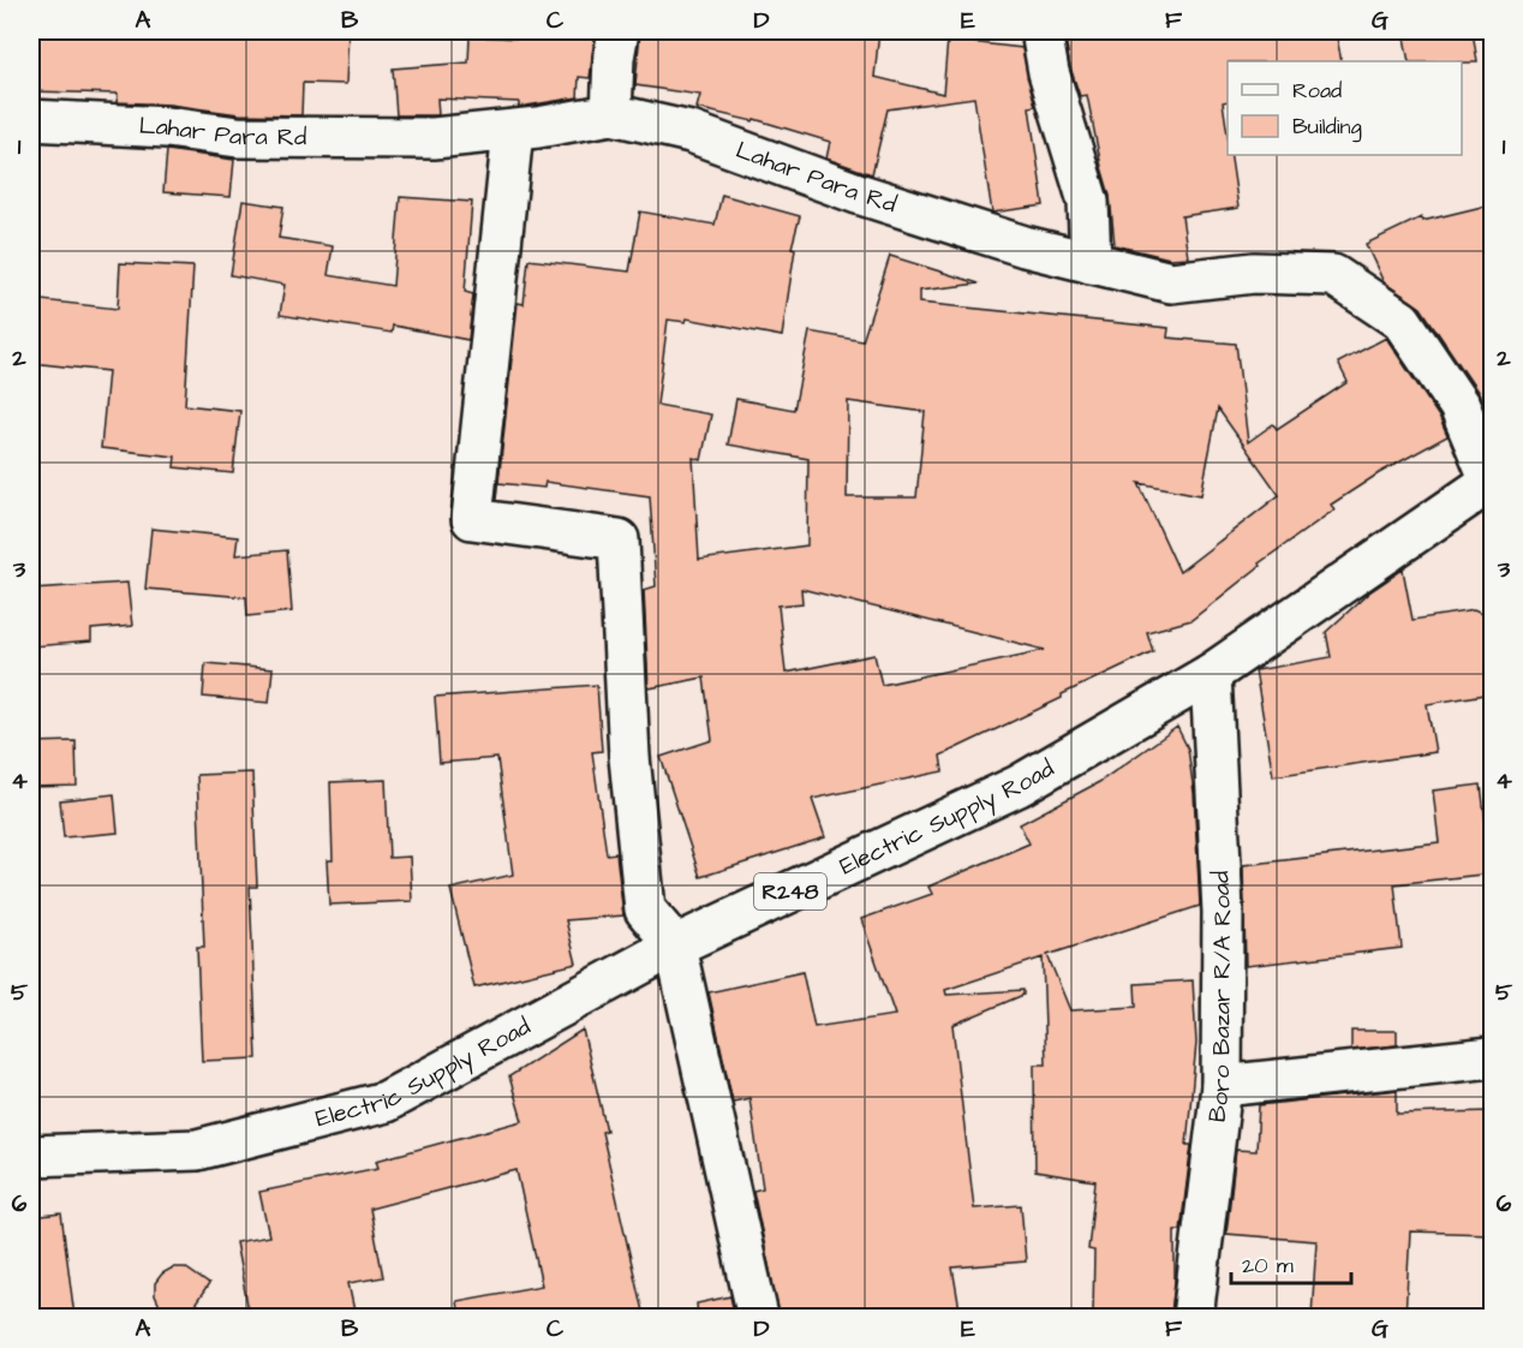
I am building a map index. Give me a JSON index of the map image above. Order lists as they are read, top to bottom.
{
  "streets": {
    "street": [
      "Lahar Para Rd",
      "Electric Supply Road",
      "R248",
      "Boro Bazar R/A Road"
    ]
  },
  "crossings": [
    ["Lahar Para Rd", "Electric Supply Road"],
    ["Electric Supply Road", "Boro Bazar R/A Road"]
  ],
  "legend": ["Road", "Building"],
  "scale_bar": "20 m",
  "grid": {
    "columns": [
      "A",
      "B",
      "C",
      "D",
      "E",
      "F",
      "G"
    ],
    "rows": [
      "1",
      "2",
      "3",
      "4",
      "5",
      "6"
    ]
  }
}
